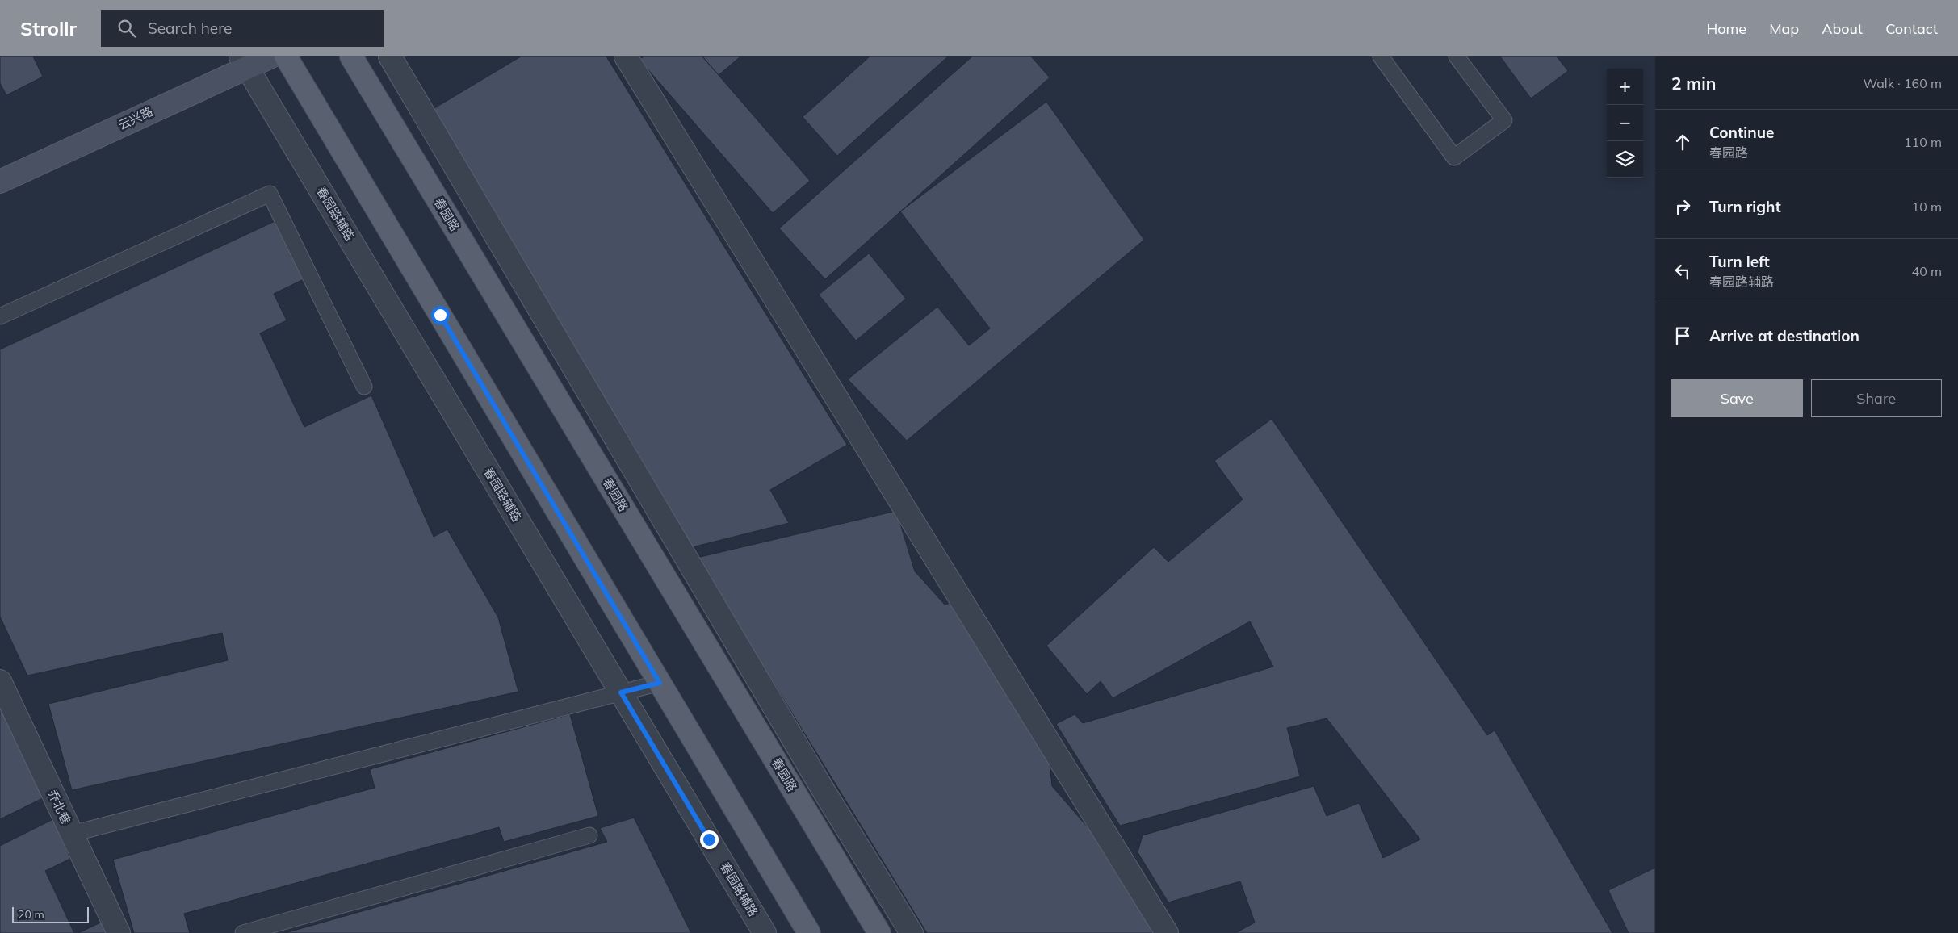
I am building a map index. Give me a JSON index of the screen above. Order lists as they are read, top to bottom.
{
  "streets": {
    "main road": ["云兴路", "春园路"],
    "street": ["春园路辅路", "乔北巷"]
  },
  "crossings": [
    ["云兴路", "春园路辅路"]
  ],
  "scale_bar": "20 m",
  "page": {
    "header": "Strollr",
    "search": "Search here",
    "nav": [
      "Home",
      "Map",
      "About",
      "Contact"
    ],
    "heading": ["2 min", "Walk · 160 m"],
    "map_buttons": ["+", "−"],
    "list": [
      ["Continue", "春园路", "110 m"],
      ["Turn right", "10 m"],
      ["Turn left", "春园路辅路", "40 m"],
      "Arrive at destination"
    ],
    "buttons": ["Save", "Share"],
    "scale": "20 m"
  }
}
